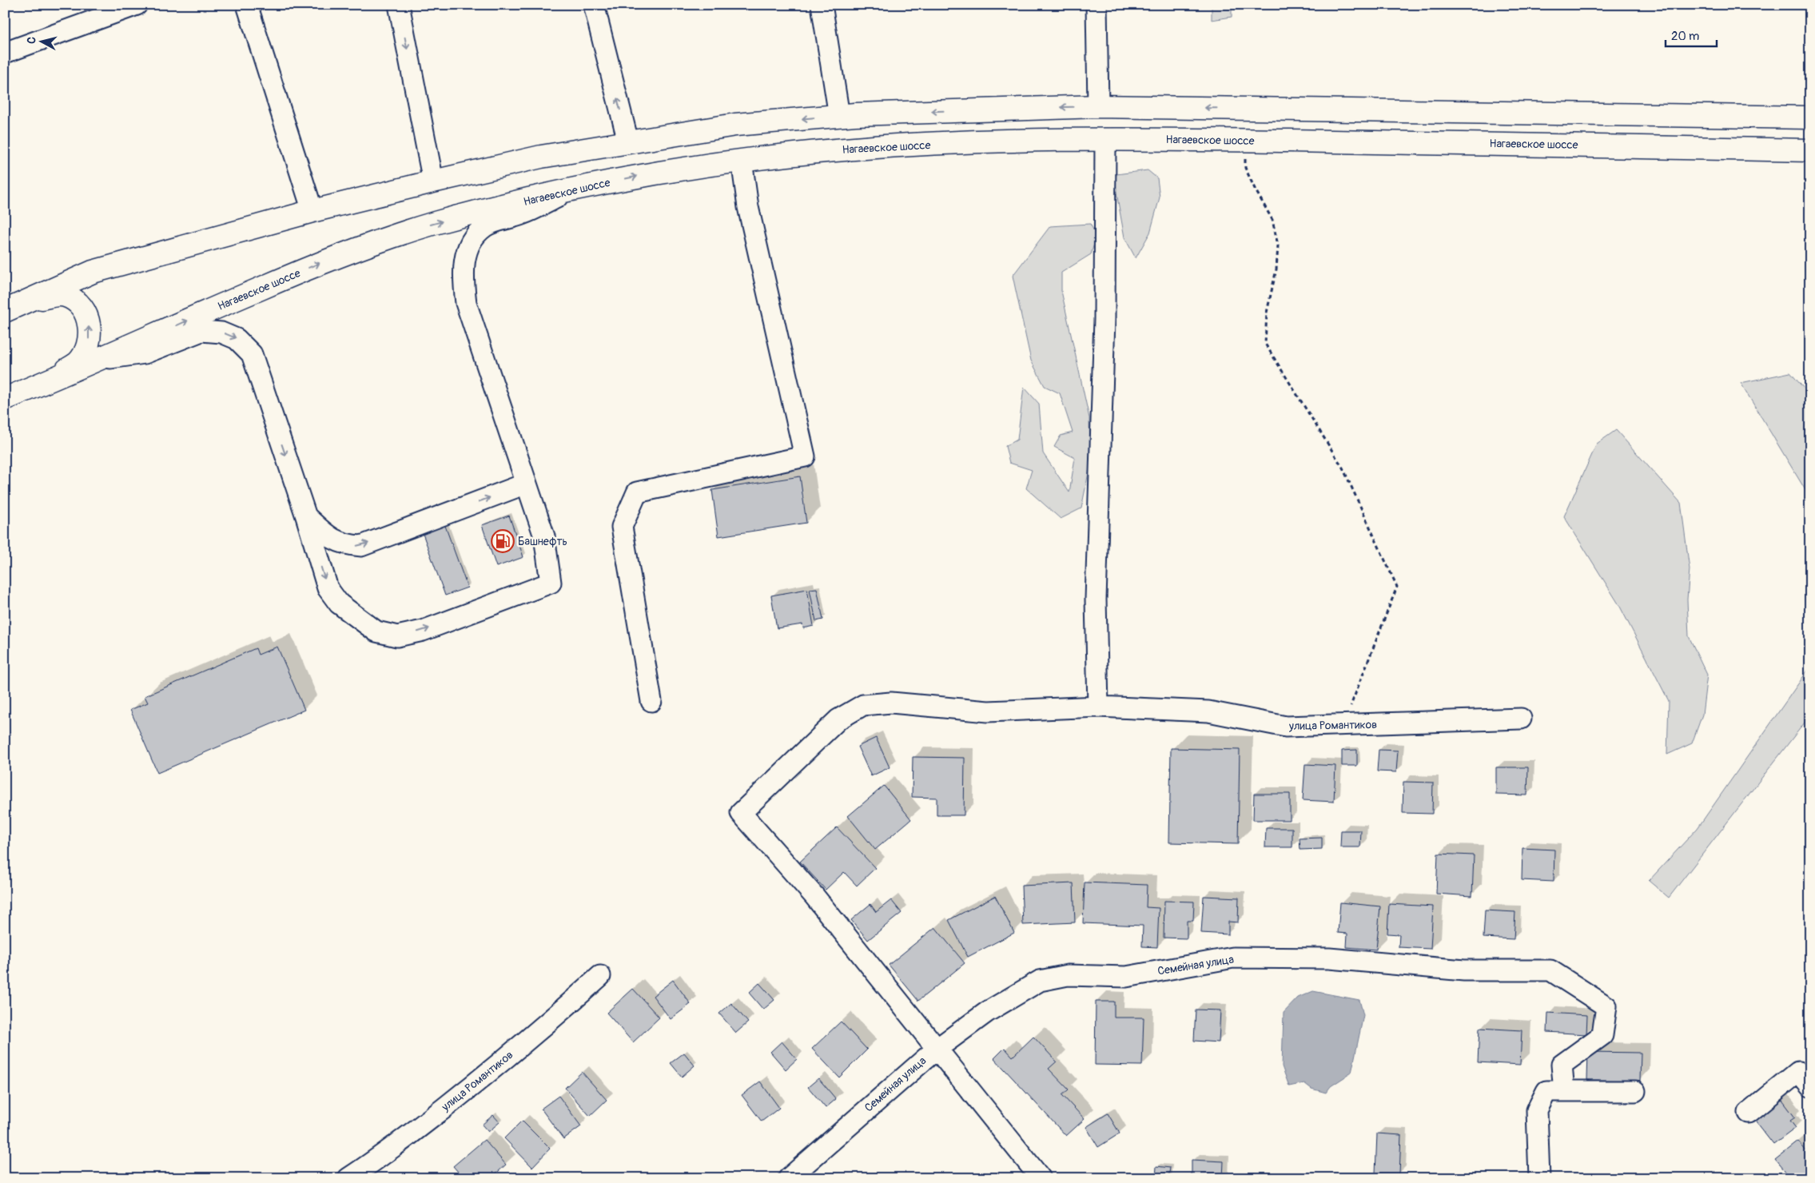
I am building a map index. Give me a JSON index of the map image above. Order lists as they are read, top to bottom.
{
  "streets": {
    "main road": ["Нагаевское шоссе"],
    "street": ["улица Романтиков", "Семейная улица"]
  },
  "crossings": [
    ["улица Романтиков", "Семейная улица"]
  ],
  "places": {
    "fuel station": ["Башнефть"]
  },
  "scale_bar": "20 m",
  "north": "left"
}
